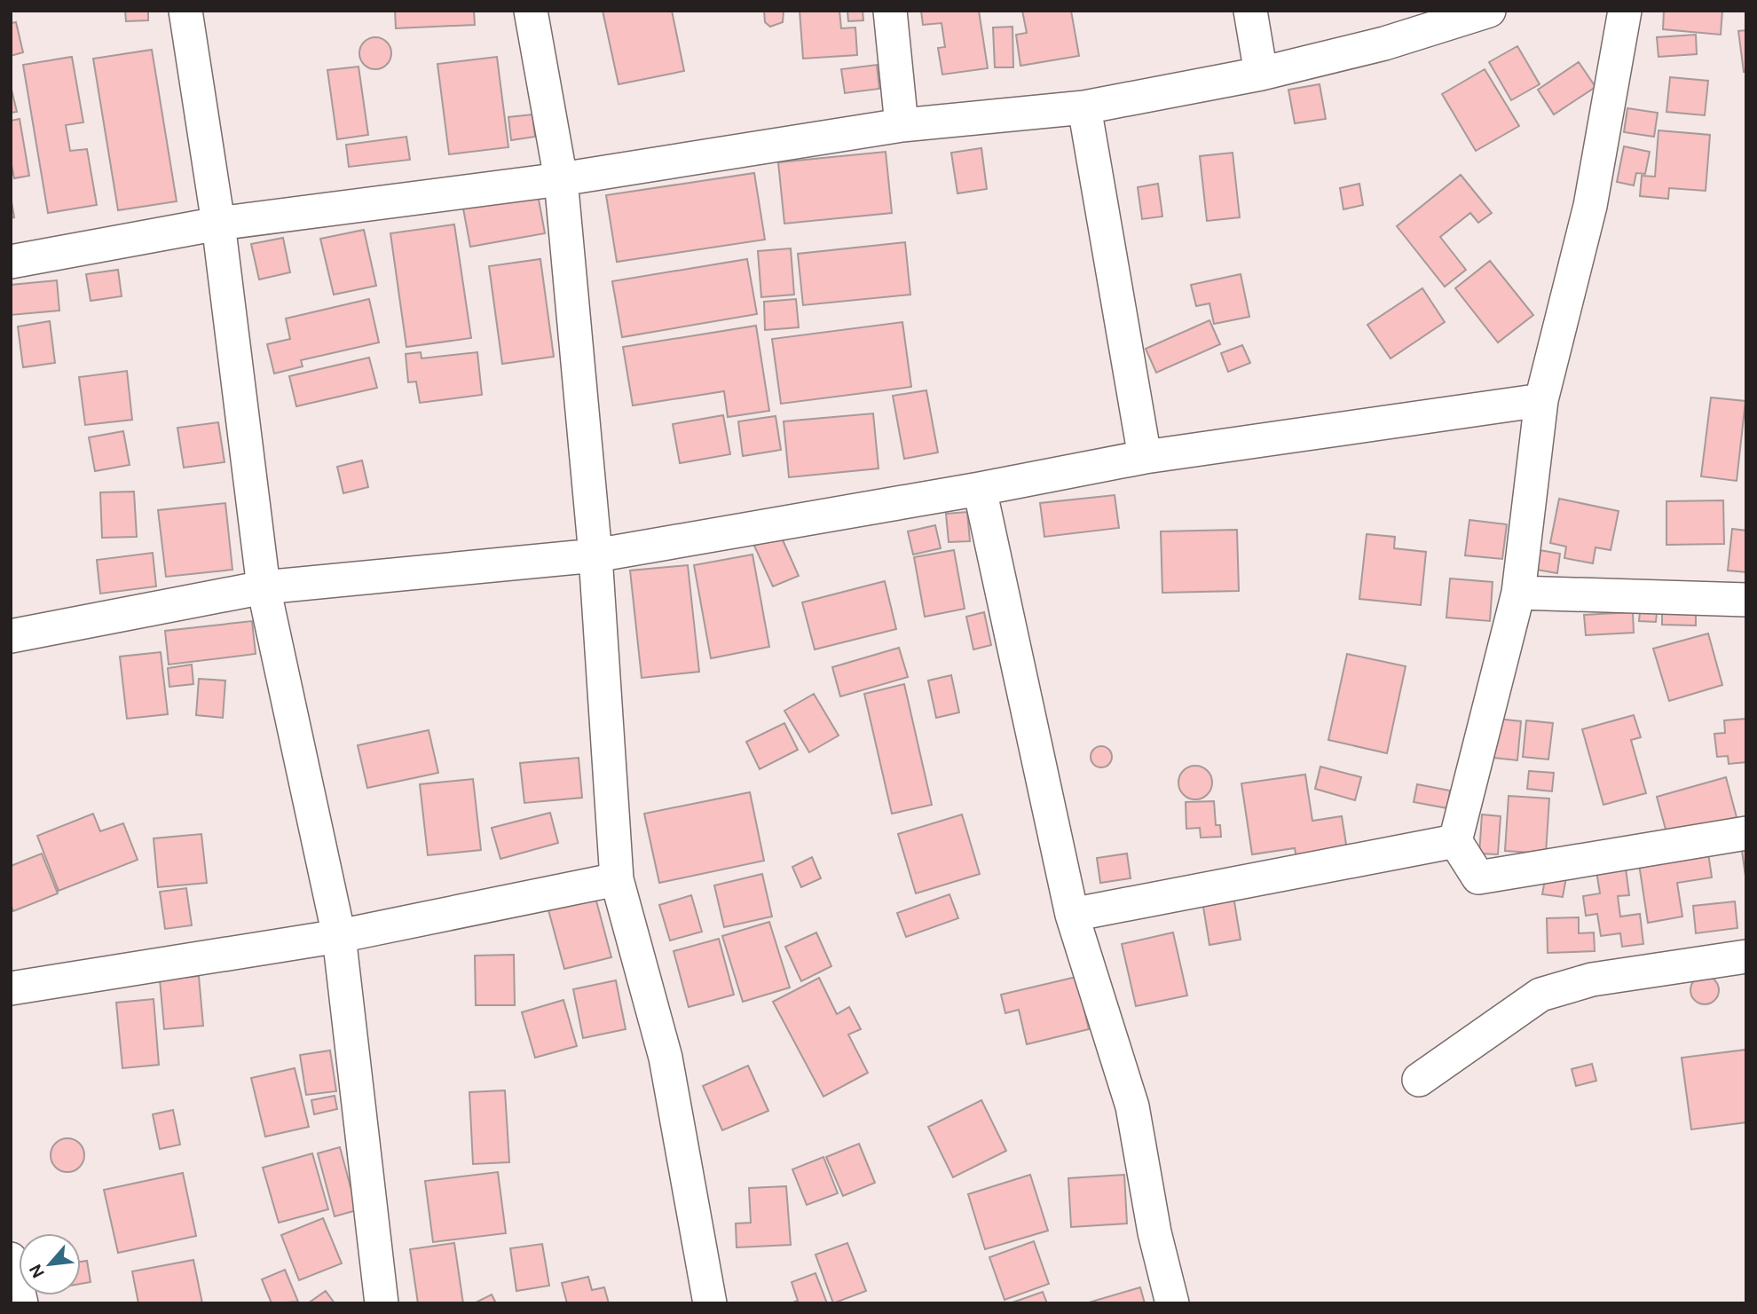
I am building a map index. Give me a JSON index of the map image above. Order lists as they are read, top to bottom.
{
  "north": "bottom left"
}
